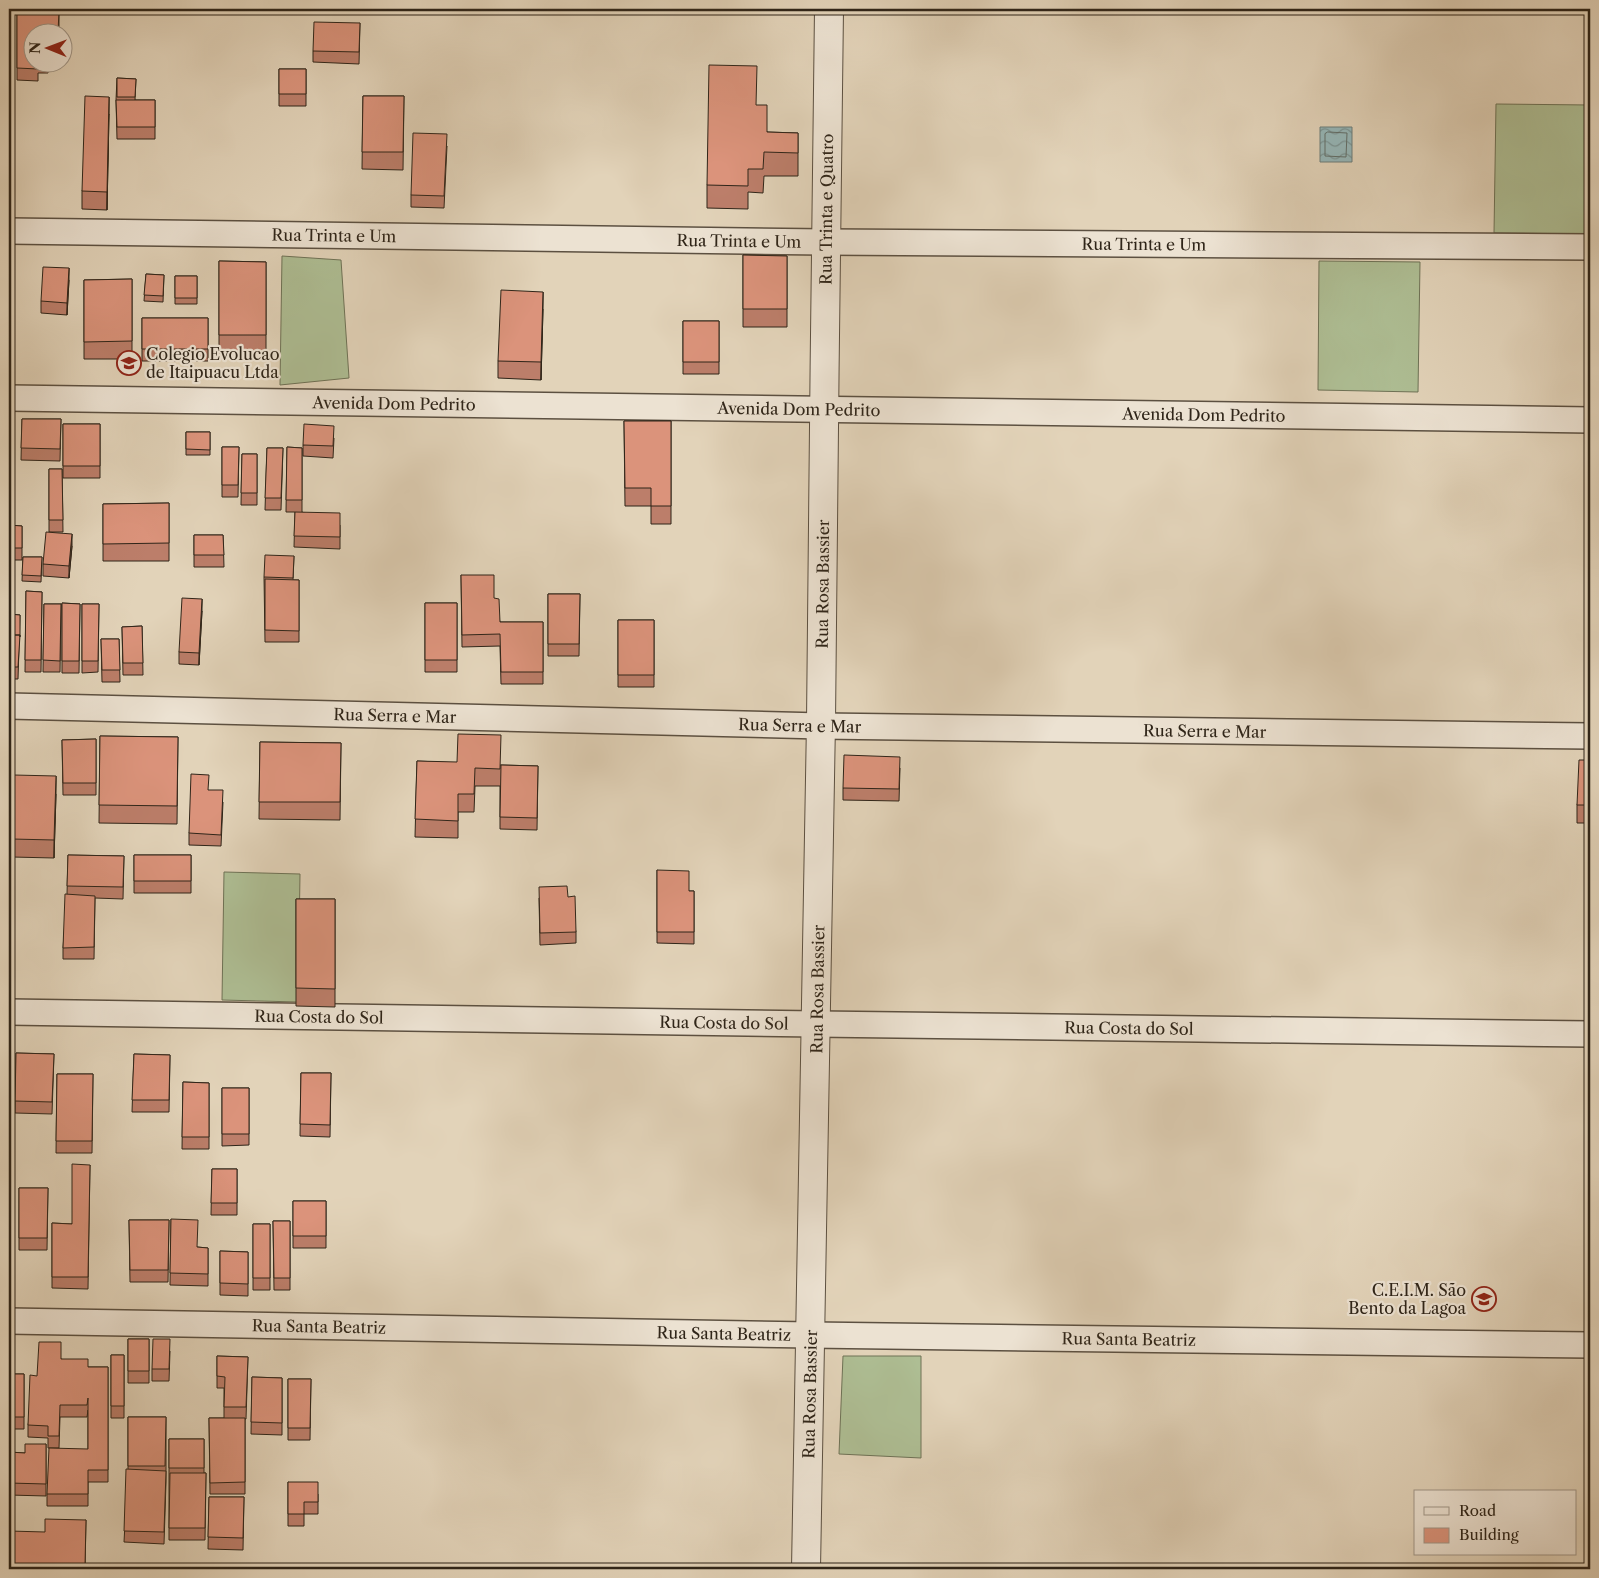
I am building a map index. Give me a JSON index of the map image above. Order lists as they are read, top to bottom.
{
  "streets": {
    "street": [
      "Rua Trinta e Quatro",
      "Rua Trinta e Um",
      "Avenida Dom Pedrito",
      "Rua Rosa Bassier",
      "Rua Serra e Mar",
      "Rua Costa do Sol",
      "Rua Santa Beatriz"
    ]
  },
  "crossings": [
    ["Rua Trinta e Quatro", "Rua Trinta e Um"],
    ["Rua Trinta e Quatro", "Avenida Dom Pedrito"],
    ["Rua Trinta e Quatro", "Rua Rosa Bassier"],
    ["Avenida Dom Pedrito", "Rua Rosa Bassier"],
    ["Rua Rosa Bassier", "Rua Serra e Mar"],
    ["Rua Rosa Bassier", "Rua Costa do Sol"],
    ["Rua Rosa Bassier", "Rua Santa Beatriz"]
  ],
  "places": {
    "school or university": ["Colegio Evolucao de Itaipuacu Ltda", "C.E.I.M. São Bento da Lagoa"]
  },
  "legend": ["Road", "Building"],
  "north": "left"
}
